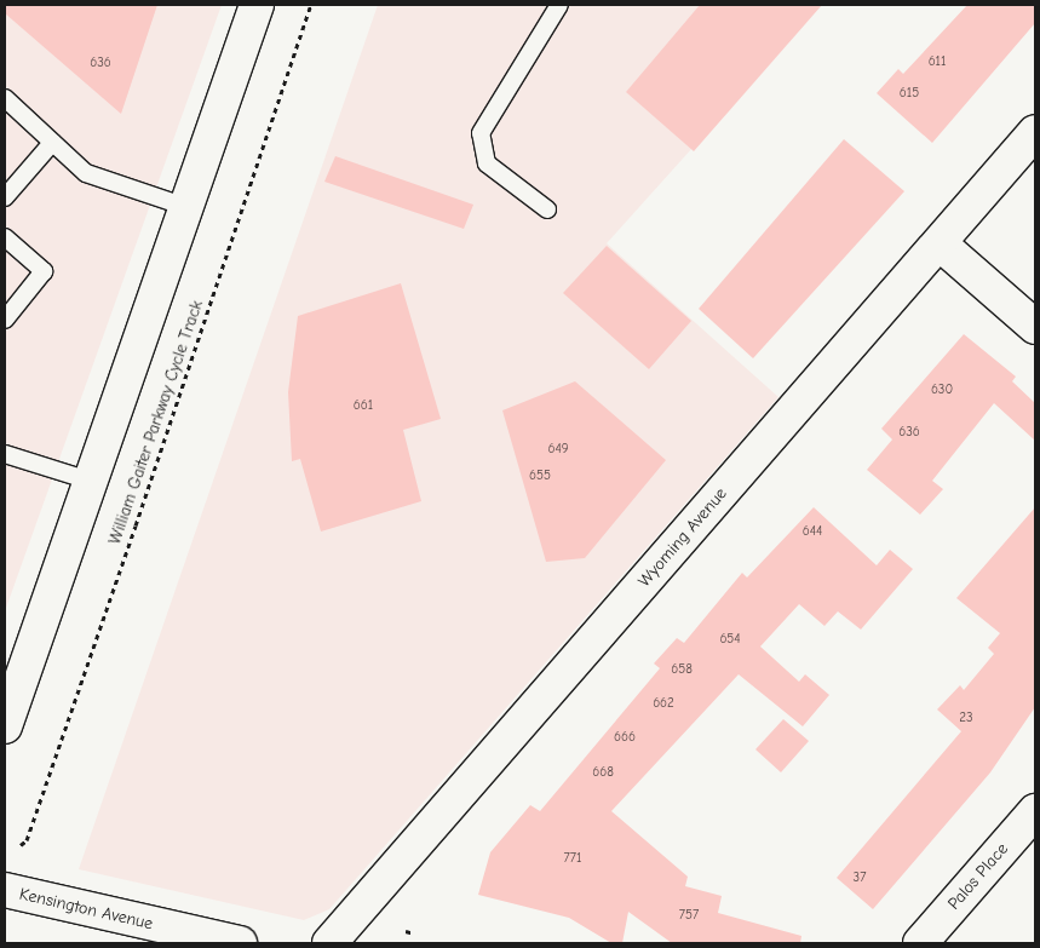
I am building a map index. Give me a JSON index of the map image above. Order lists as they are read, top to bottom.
{
  "streets": {
    "street": ["Wyoming Avenue", "Palos Place", "Kensington Avenue"],
    "path": ["William Gaiter Parkway Cycle Track"]
  },
  "house_numbers": [
    "611",
    "636",
    "615",
    "630",
    "661",
    "636",
    "649",
    "655",
    "644",
    "654",
    "658",
    "662",
    "23",
    "666",
    "668",
    "771",
    "37",
    "757"
  ]
}
